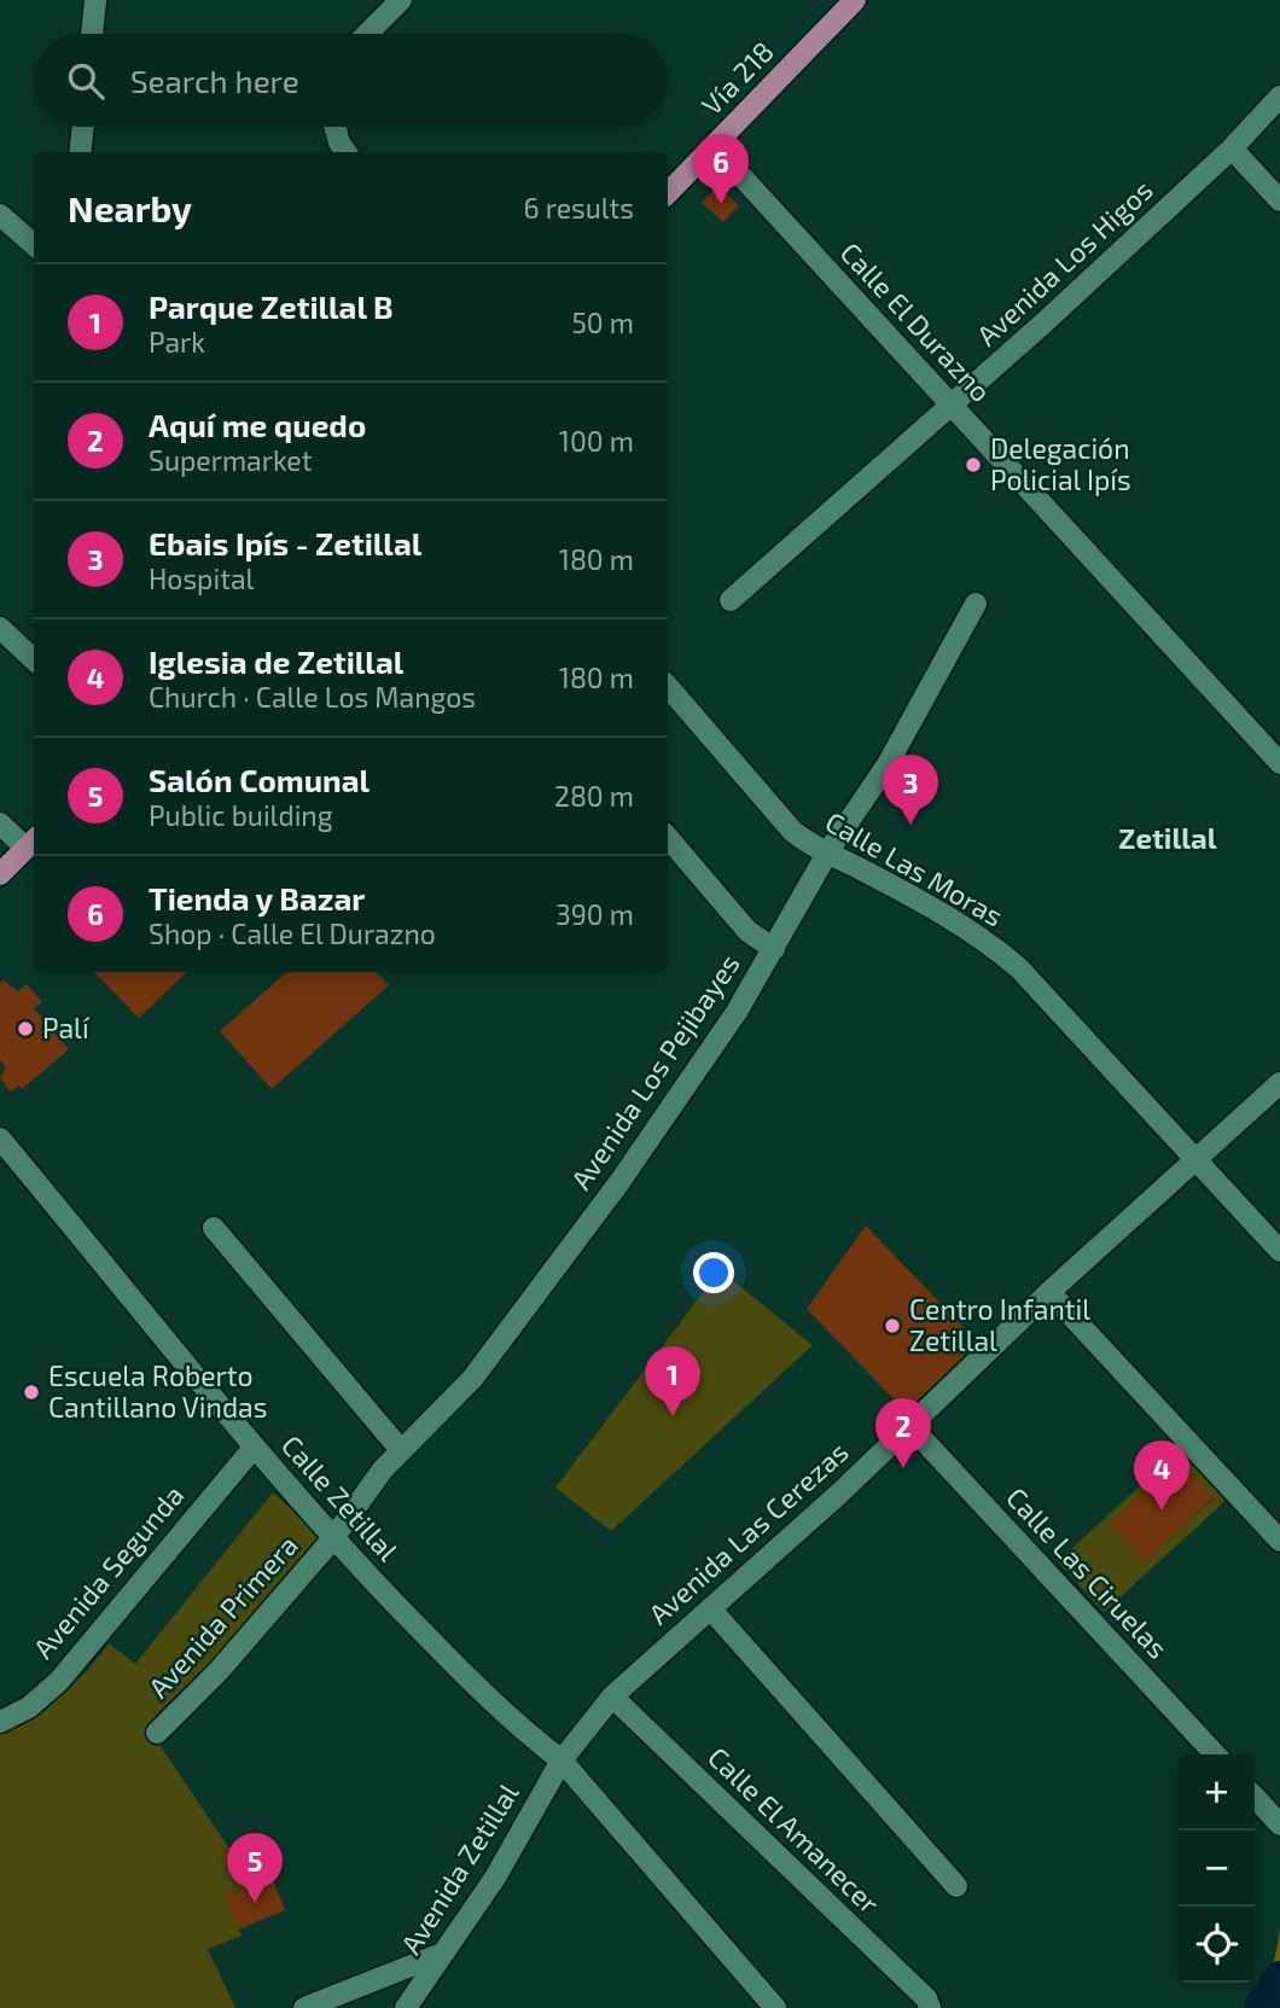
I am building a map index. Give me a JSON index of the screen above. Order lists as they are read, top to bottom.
{
  "streets": {
    "main road": ["Vía 218"],
    "street": [
      "Avenida Los Higos",
      "Calle El Durazno",
      "Calle Las Moras",
      "Avenida Los Pejibayes",
      "Calle Zetillal",
      "Avenida Las Cerezas",
      "Avenida Segunda",
      "Calle Las Ciruelas",
      "Avenida Primera",
      "Calle El Amanecer",
      "Avenida Zetillal"
    ]
  },
  "crossings": [
    ["Vía 218", "Calle El Durazno"],
    ["Avenida Los Higos", "Calle El Durazno"],
    ["Calle Las Moras", "Avenida Los Pejibayes"],
    ["Calle Las Moras", "Avenida Las Cerezas"],
    ["Avenida Los Pejibayes", "Calle Zetillal"],
    ["Avenida Los Pejibayes", "Avenida Primera"],
    ["Calle Zetillal", "Avenida Las Cerezas"],
    ["Calle Zetillal", "Avenida Segunda"],
    ["Calle Zetillal", "Avenida Primera"],
    ["Calle Zetillal", "Avenida Zetillal"],
    ["Avenida Las Cerezas", "Calle Las Ciruelas"],
    ["Avenida Las Cerezas", "Calle El Amanecer"],
    ["Avenida Las Cerezas", "Avenida Zetillal"]
  ],
  "districts": ["Zetillal"],
  "places": [
    "Delegación Policial Ipís",
    "Palí",
    "Centro Infantil Zetillal",
    "Escuela Roberto Cantillano Vindas"
  ],
  "page": {
    "search": "Search here",
    "pins": [
      "6",
      "3",
      "1",
      "2",
      "4",
      "5"
    ],
    "heading": ["Nearby", "6 results"],
    "list": [
      {
        "mark": "1",
        "name": "Parque Zetillal B",
        "note": "Park",
        "value": "50 m"
      },
      {
        "mark": "2",
        "name": "Aquí me quedo",
        "note": "Supermarket",
        "value": "100 m"
      },
      {
        "mark": "3",
        "name": "Ebais Ipís - Zetillal",
        "note": "Hospital",
        "value": "180 m"
      },
      {
        "mark": "4",
        "name": "Iglesia de Zetillal",
        "note": "Church · Calle Los Mangos",
        "value": "180 m"
      },
      {
        "mark": "5",
        "name": "Salón Comunal",
        "note": "Public building",
        "value": "280 m"
      },
      {
        "mark": "6",
        "name": "Tienda y Bazar",
        "note": "Shop · Calle El Durazno",
        "value": "390 m"
      }
    ],
    "map_buttons": ["+", "−"]
  }
}
